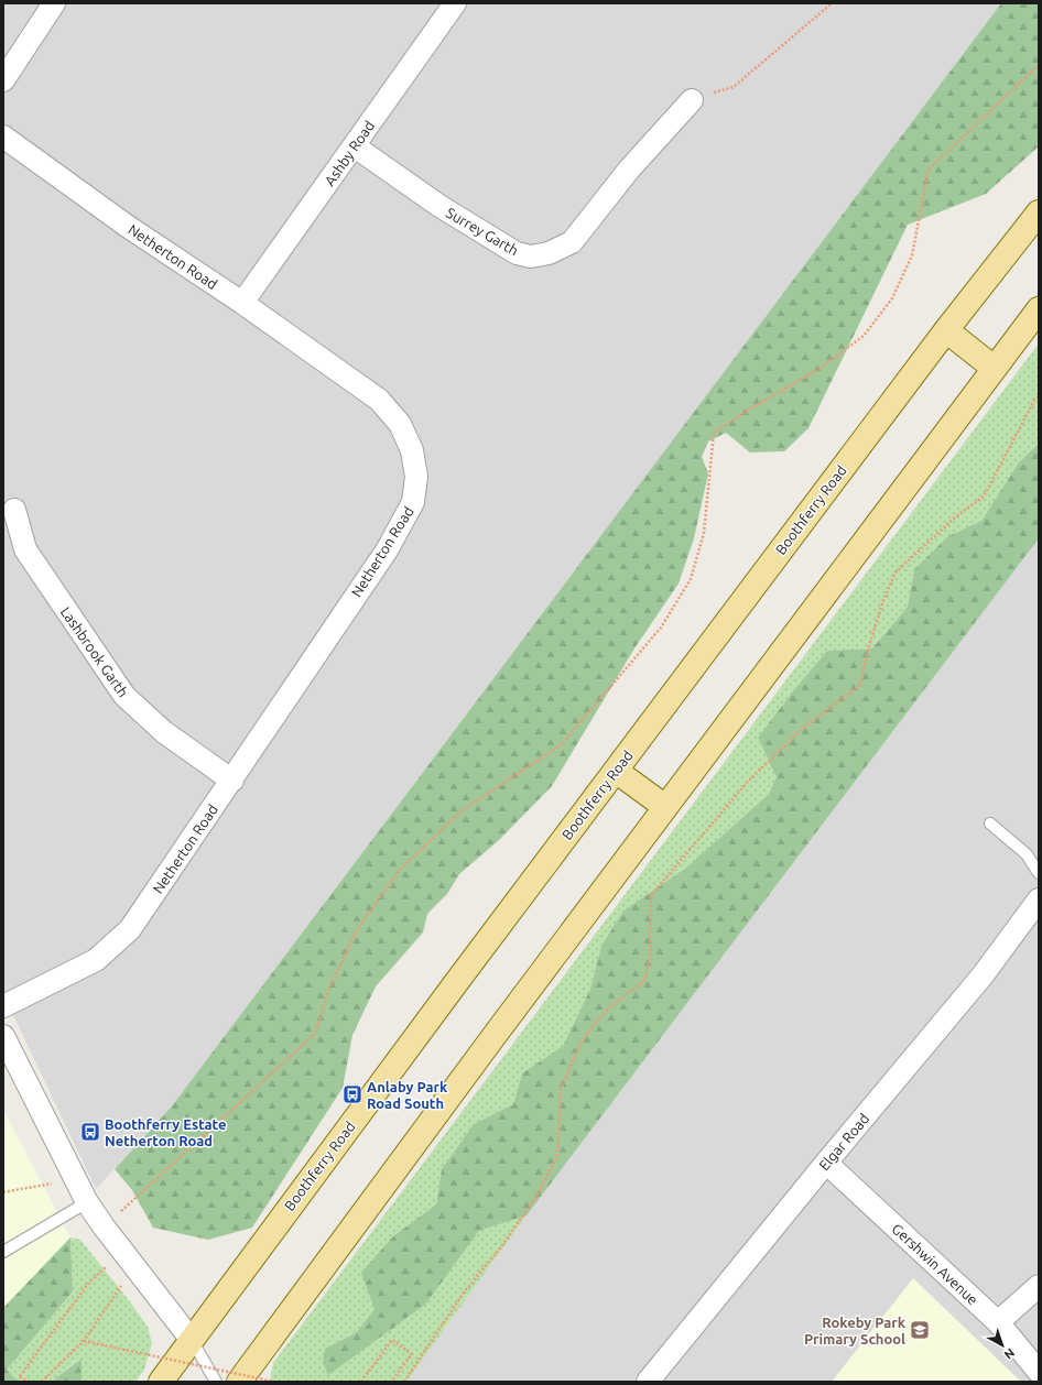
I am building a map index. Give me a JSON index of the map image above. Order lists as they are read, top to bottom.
{
  "streets": {
    "main road": ["Boothferry Road"],
    "street": [
      "Ashby Road",
      "Surrey Garth",
      "Netherton Road",
      "Lashbrook Garth",
      "Elgar Road",
      "Gershwin Avenue"
    ]
  },
  "crossings": [
    ["Ashby Road", "Surrey Garth"],
    ["Ashby Road", "Netherton Road"],
    ["Netherton Road", "Lashbrook Garth"],
    ["Elgar Road", "Gershwin Avenue"]
  ],
  "places": {
    "bus stop": ["Anlaby Park Road South", "Boothferry Estate Netherton Road"],
    "school or university": ["Rokeby Park Primary School"]
  },
  "north": "bottom right"
}
